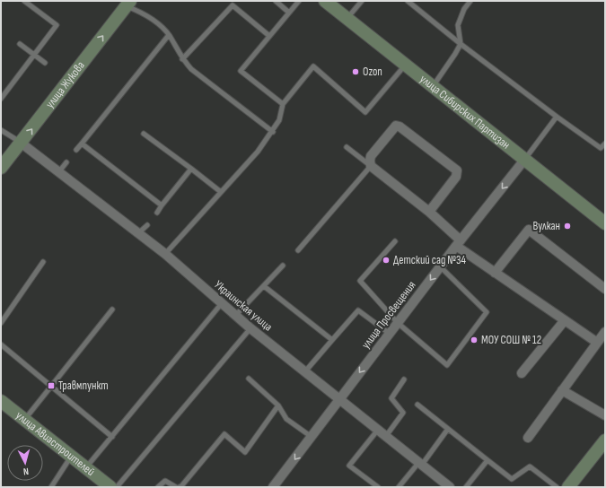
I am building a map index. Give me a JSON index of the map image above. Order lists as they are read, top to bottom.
{
  "streets": {
    "street": [
      "улица Жукова",
      "улица Сибирских Партизан",
      "Украинская улица",
      "улица Просвещения",
      "улица Авиастроителей"
    ]
  },
  "crossings": [
    ["улица Жукова", "Украинская улица"],
    ["улица Сибирских Партизан", "улица Просвещения"],
    ["Украинская улица", "улица Просвещения"]
  ],
  "one_way": ["улица Жукова", "улица Просвещения"],
  "places": {
    "other": [
      "Ozon",
      "Вулкан",
      "Детский сад №34",
      "МОУ СОШ № 12"
    ],
    "transit": ["Травмпункт"]
  },
  "north": "bottom"
}
